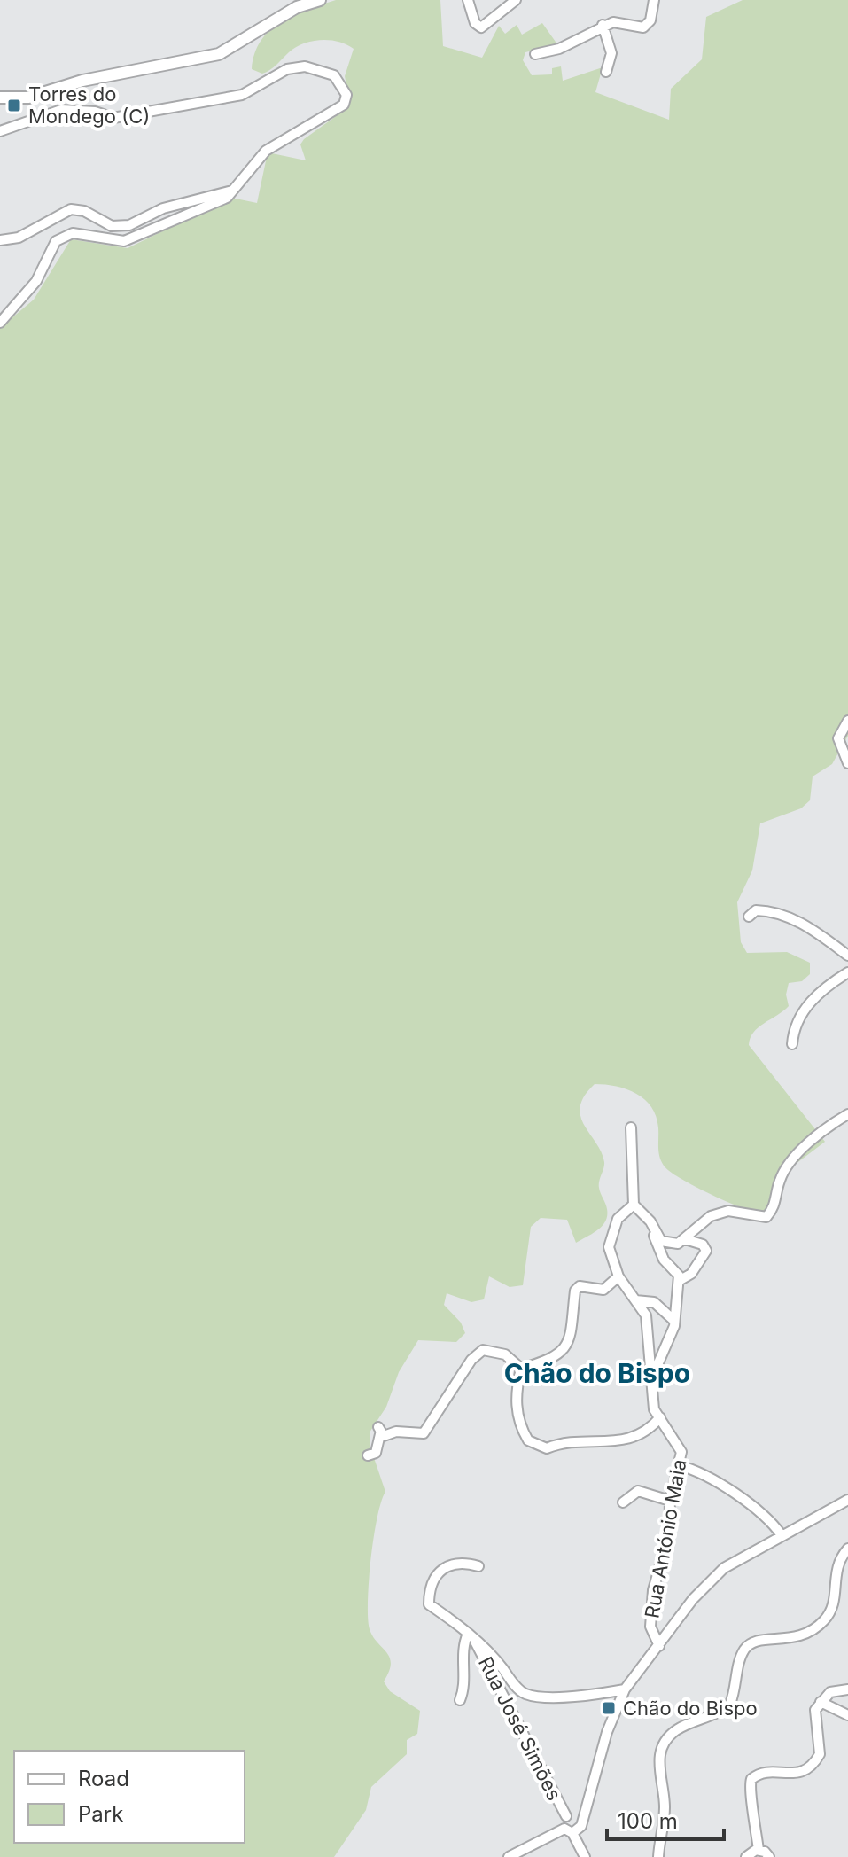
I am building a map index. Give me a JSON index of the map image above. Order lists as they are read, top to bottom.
{
  "streets": {
    "street": ["Rua António Maia", "Rua José Simões"]
  },
  "districts": ["Chão do Bispo"],
  "places": {
    "transit": ["Torres do Mondego (C)", "Chão do Bispo"]
  },
  "legend": ["Road", "Park"],
  "scale_bar": "100 m"
}
